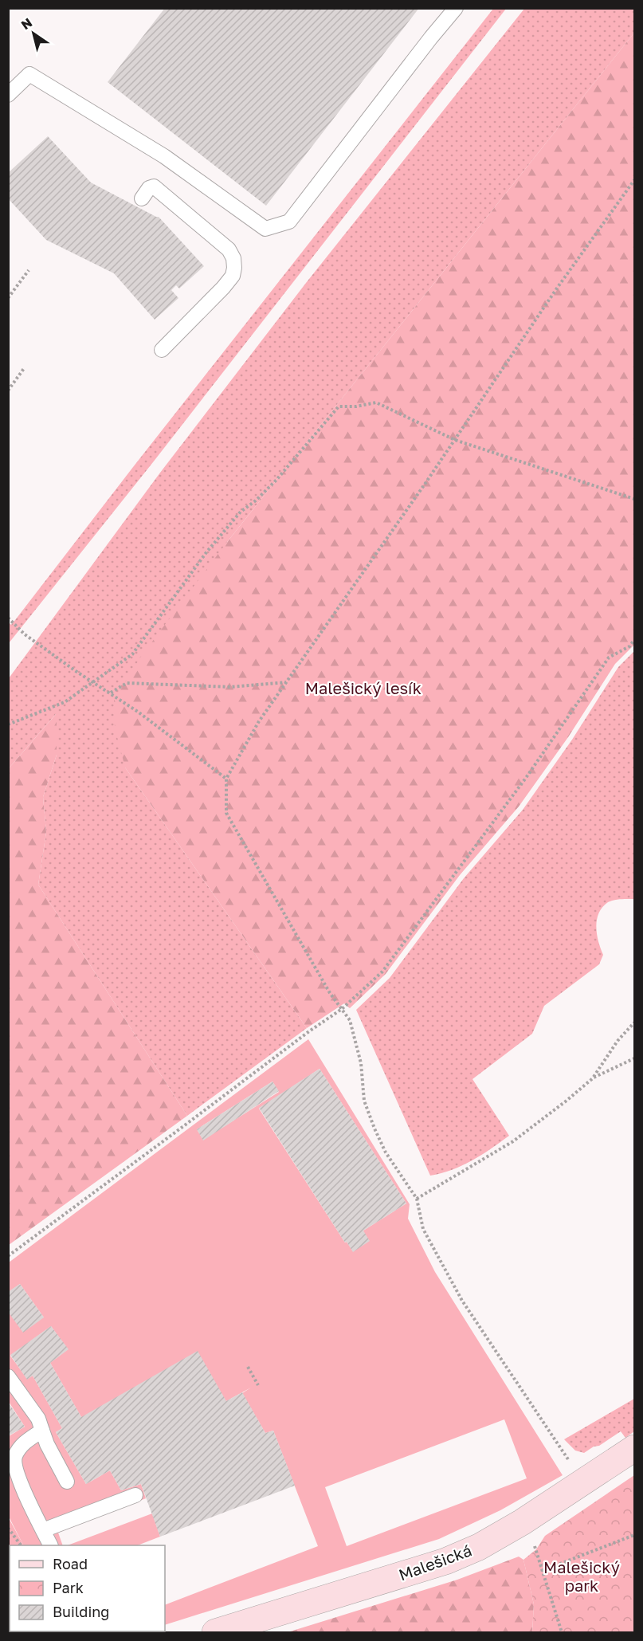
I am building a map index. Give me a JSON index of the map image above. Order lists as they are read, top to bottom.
{
  "streets": {
    "street": ["Malešická"]
  },
  "parks": ["Malešický lesík", "Malešický park"],
  "legend": ["Road", "Park", "Building"],
  "north": "top left"
}
